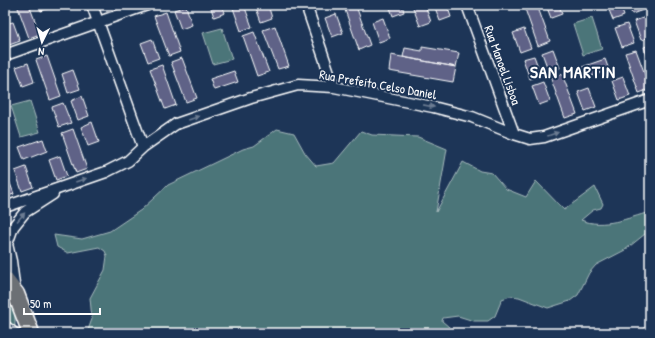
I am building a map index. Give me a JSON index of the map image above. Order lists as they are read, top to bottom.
{
  "streets": {
    "street": ["Rua Manoel Lisboa", "Rua Prefeito Celso Daniel"]
  },
  "crossings": [
    ["Rua Manoel Lisboa", "Rua Prefeito Celso Daniel"]
  ],
  "one_way": ["Rua Prefeito Celso Daniel"],
  "districts": ["SAN MARTIN"],
  "scale_bar": "50 m",
  "north": "bottom"
}
